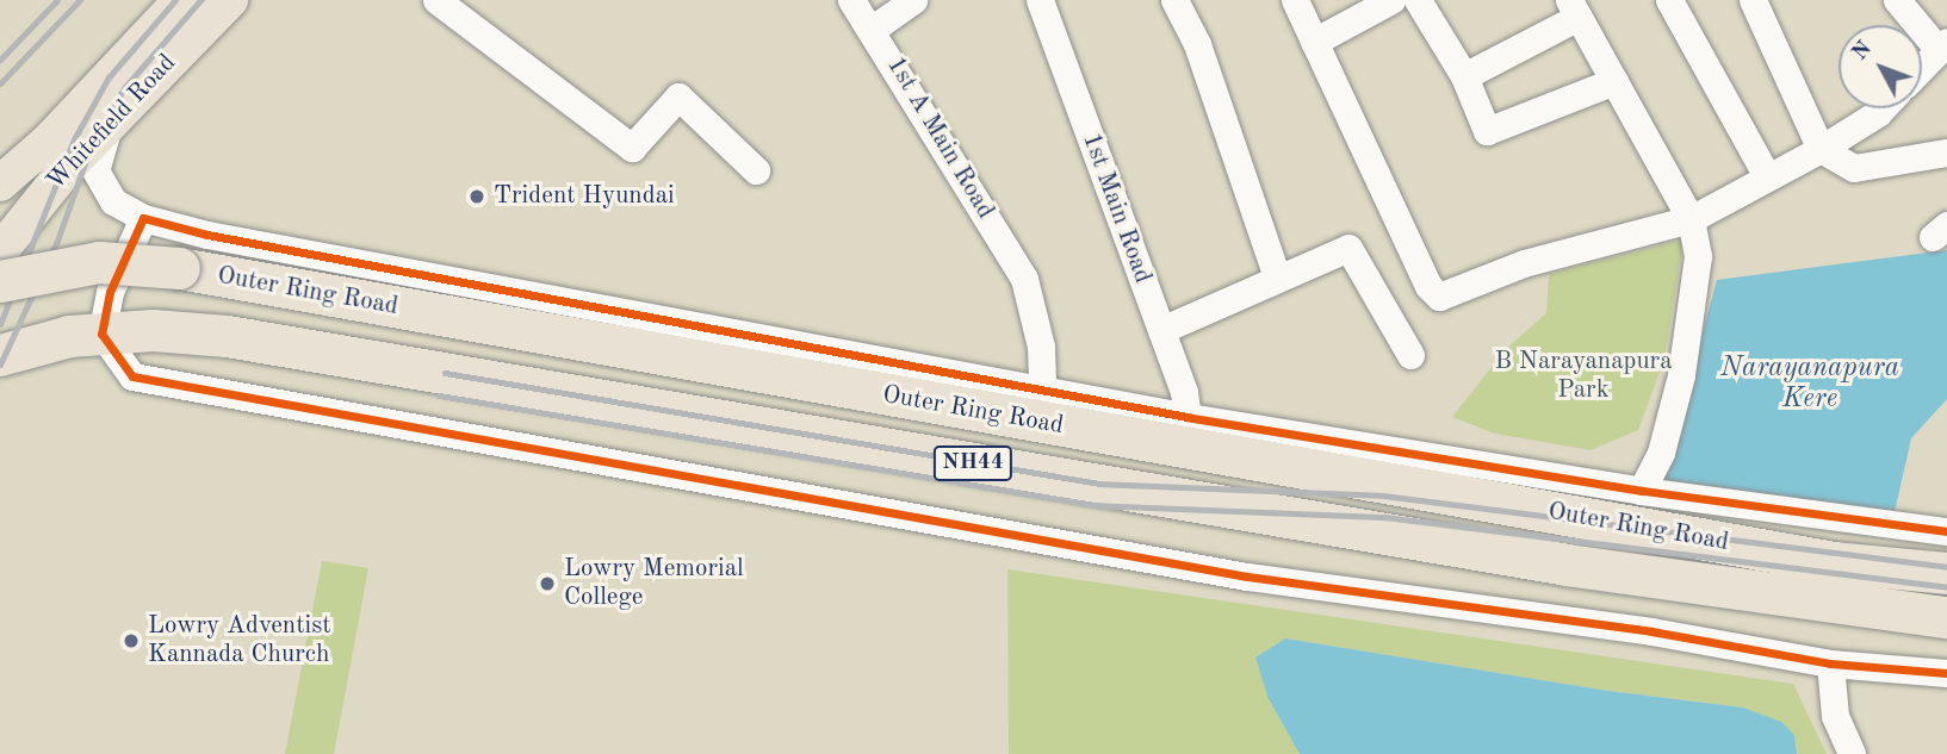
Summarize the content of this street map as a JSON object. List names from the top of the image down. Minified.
{"streets":{"highway":["Outer Ring Road","NH44"],"main road":["Whitefield Road"],"street":["1st A Main Road","1st Main Road"]},"water":["Narayanapura Kere"],"parks":["B Narayanapura Park"],"places":["Trident Hyundai","Lowry Memorial College","Lowry Adventist Kannada Church"],"north":"top left"}
